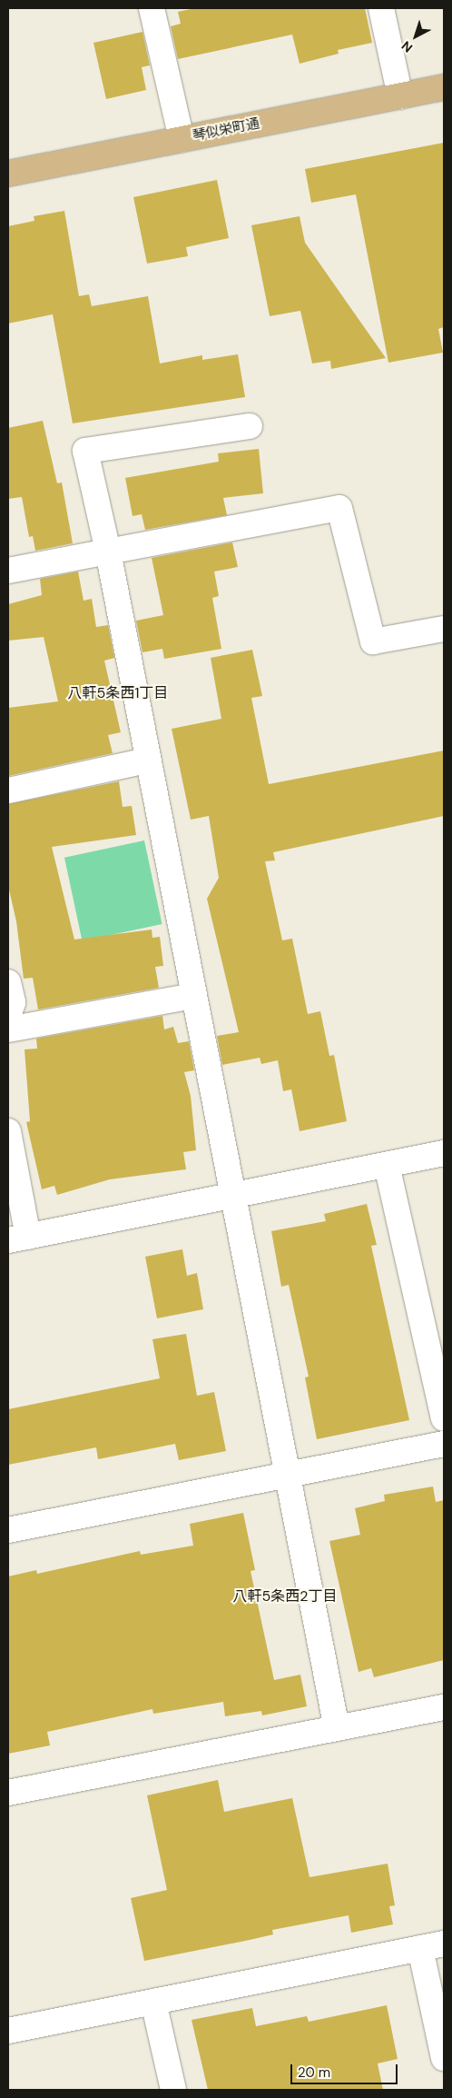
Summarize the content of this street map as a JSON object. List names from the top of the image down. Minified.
{"streets":{"main road":["琴似栄町通"]},"districts":["八軒5条西1丁目","八軒5条西2丁目"],"scale_bar":"20 m","north":"bottom left"}
